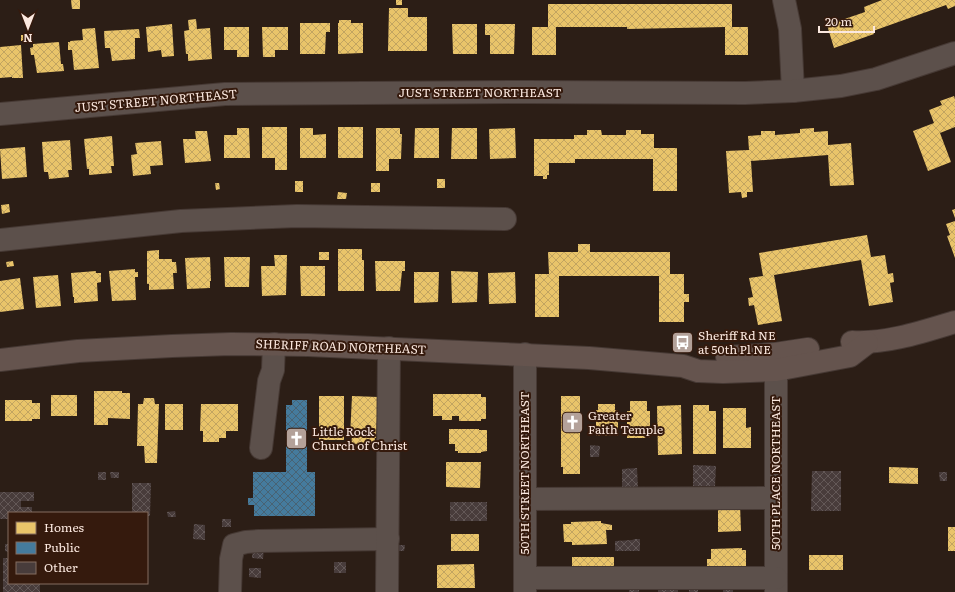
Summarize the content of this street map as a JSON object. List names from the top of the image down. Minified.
{"streets":{"main road":["SHERIFF ROAD NORTHEAST"],"street":["JUST STREET NORTHEAST","50TH STREET NORTHEAST","50TH PLACE NORTHEAST"]},"crossings":[["SHERIFF ROAD NORTHEAST","50TH STREET NORTHEAST"],["SHERIFF ROAD NORTHEAST","50TH PLACE NORTHEAST"]],"places":{"bus stop":["Sheriff Rd NE at 50th Pl NE"],"church":["Greater Faith Temple","Little Rock Church of Christ"]},"legend":["Homes","Public","Other"],"scale_bar":"20 m","north":"bottom"}
